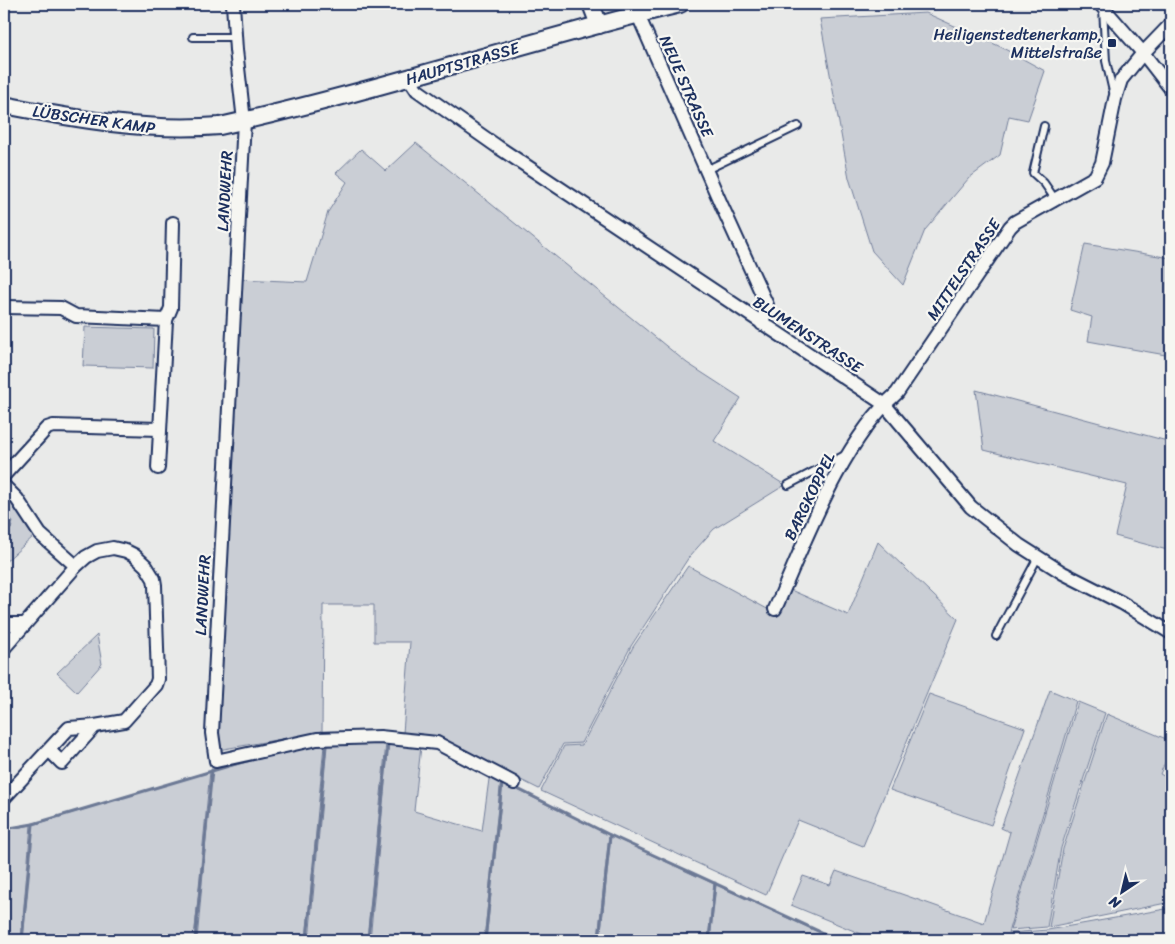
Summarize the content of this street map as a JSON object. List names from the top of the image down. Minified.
{"streets":{"street":["HAUPTSTRASSE","NEUE STRASSE","LÜBSCHER KAMP","LANDWEHR","MITTELSTRASSE","BLUMENSTRASSE","BARGKOPPEL"]},"crossings":[["HAUPTSTRASSE","NEUE STRASSE"],["HAUPTSTRASSE","LÜBSCHER KAMP"],["HAUPTSTRASSE","LANDWEHR"],["HAUPTSTRASSE","BLUMENSTRASSE"],["NEUE STRASSE","BLUMENSTRASSE"],["LÜBSCHER KAMP","LANDWEHR"],["MITTELSTRASSE","BLUMENSTRASSE"],["MITTELSTRASSE","BARGKOPPEL"],["BLUMENSTRASSE","BARGKOPPEL"]],"places":{"transit":["Heiligenstedtenerkamp, Mittelstraße"]},"north":"bottom left"}
